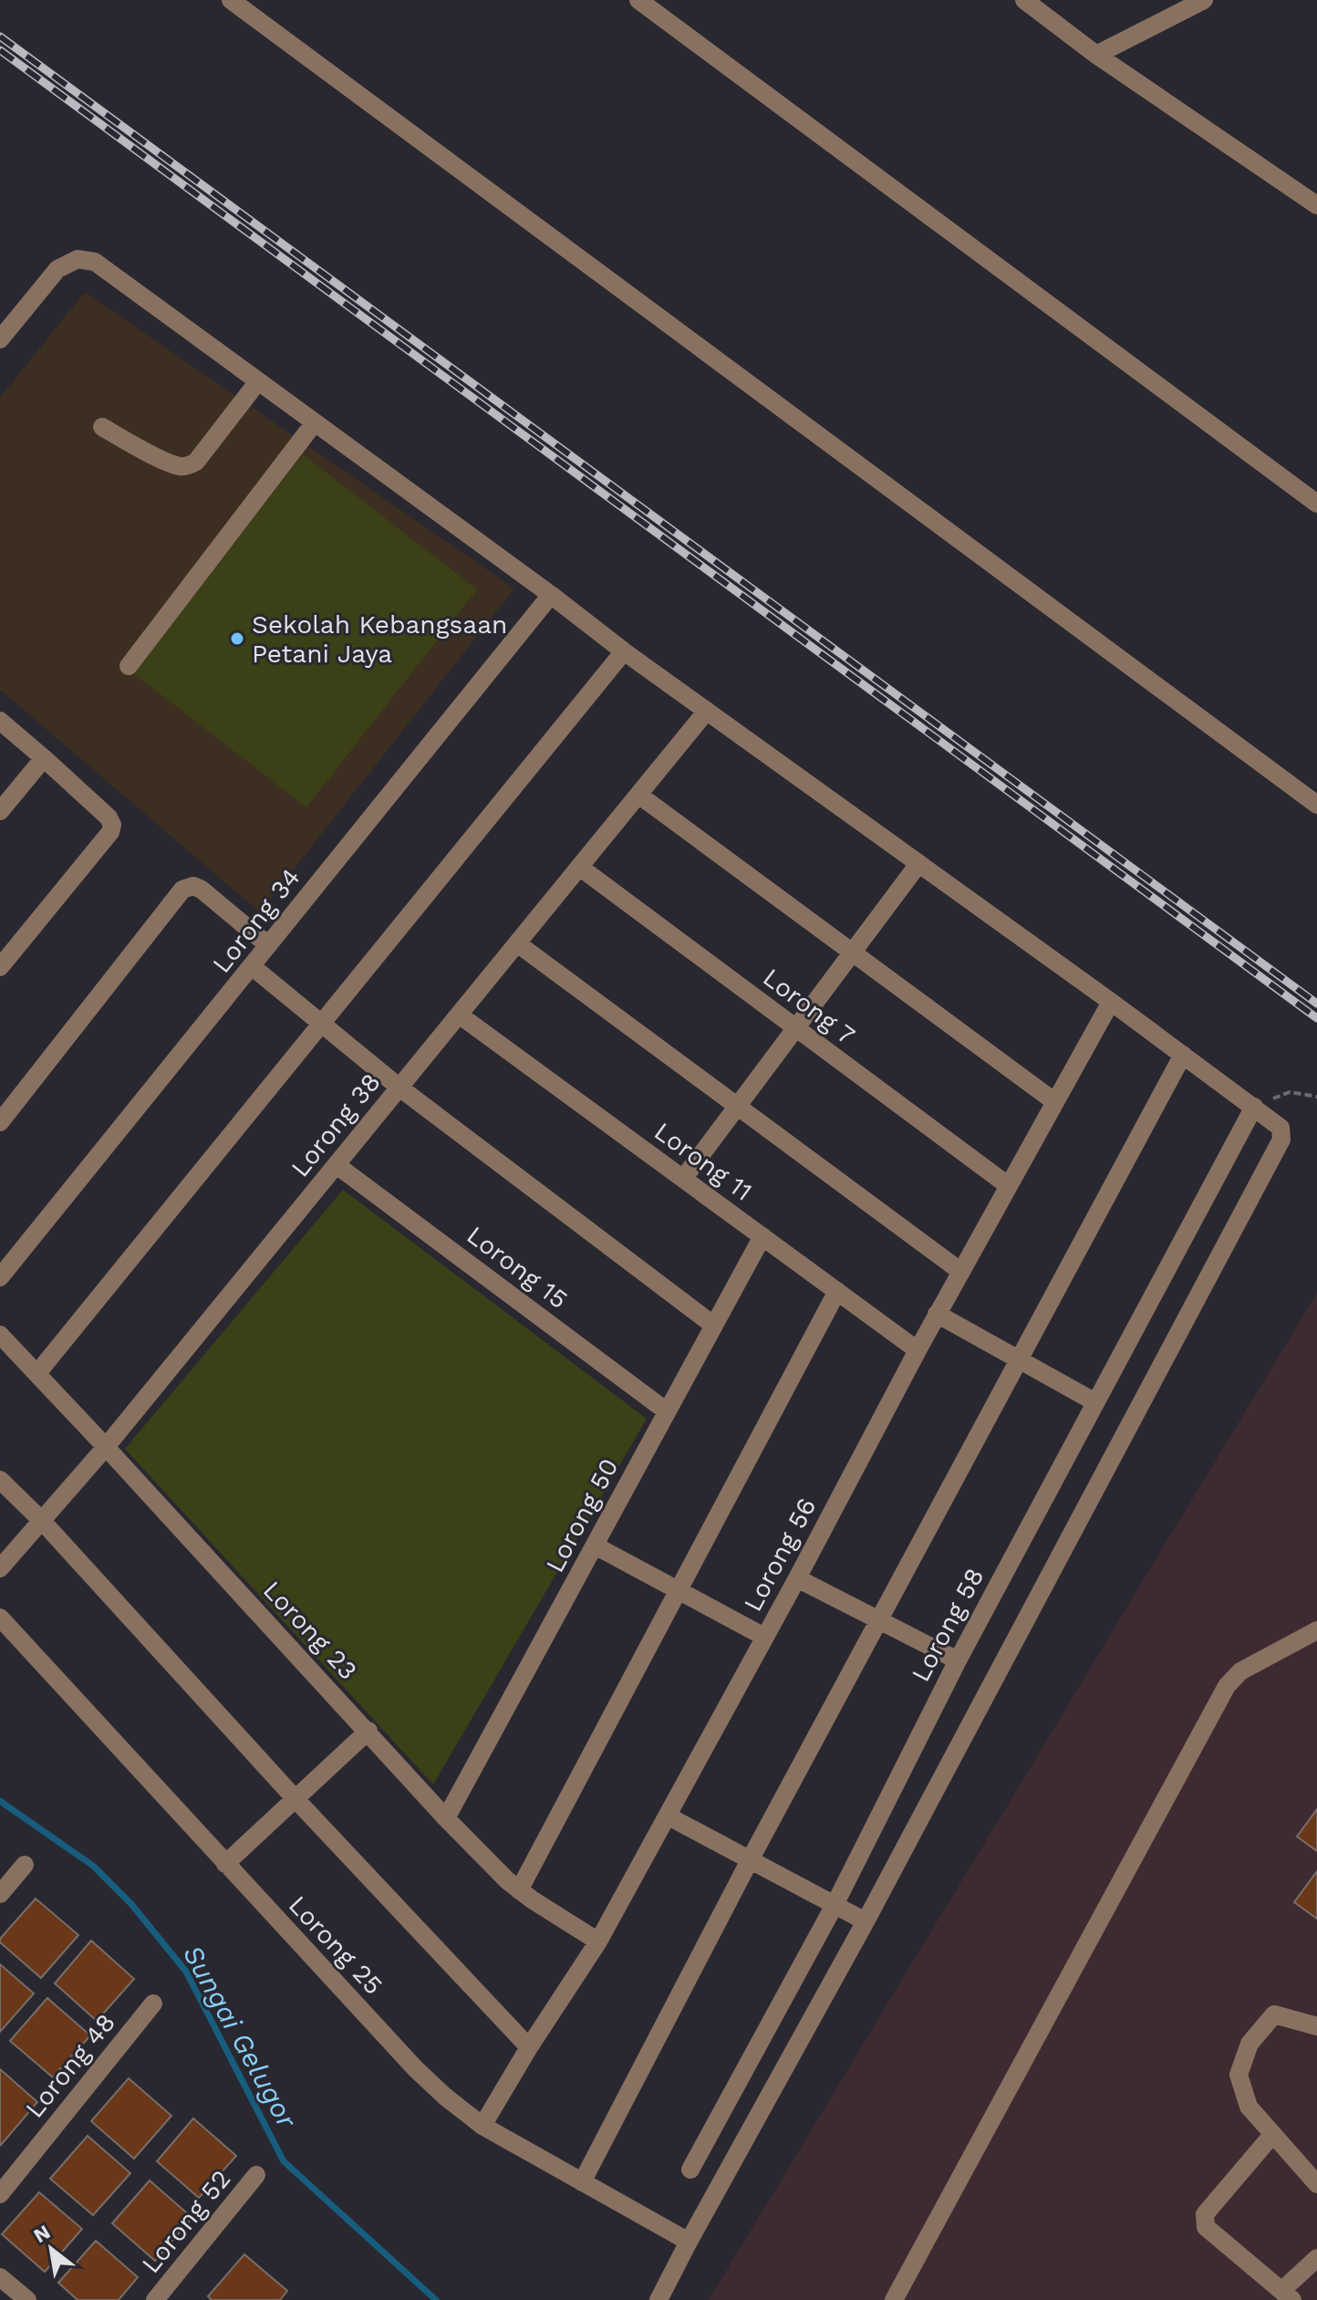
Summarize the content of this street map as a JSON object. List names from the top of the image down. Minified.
{"streets":{"street":["Lorong 34","Lorong 7","Lorong 38","Lorong 11","Lorong 15","Lorong 50","Lorong 56","Lorong 58","Lorong 23","Lorong 25","Lorong 48","Lorong 52"]},"crossings":[["Lorong 7","Lorong 38"],["Lorong 7","Lorong 56"],["Lorong 38","Lorong 11"],["Lorong 38","Lorong 15"],["Lorong 38","Lorong 23"],["Lorong 11","Lorong 50"],["Lorong 11","Lorong 56"],["Lorong 15","Lorong 50"],["Lorong 50","Lorong 23"],["Lorong 56","Lorong 23"],["Lorong 56","Lorong 25"]],"water":["Sungai Gelugor"],"places":["Sekolah Kebangsaan Petani Jaya"],"north":"top left"}
